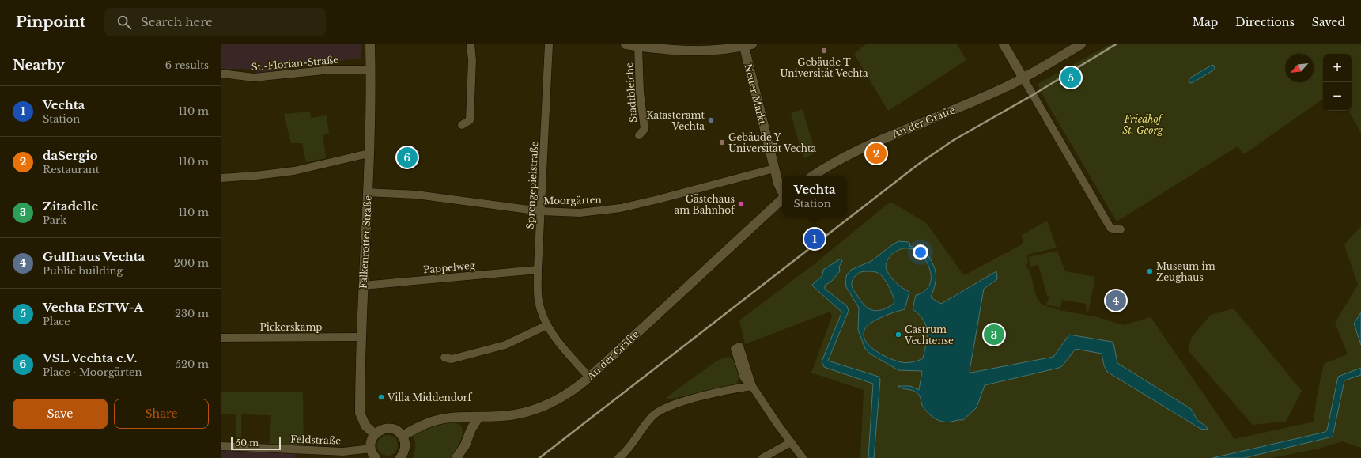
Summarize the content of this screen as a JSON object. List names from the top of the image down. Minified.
{"streets":{"main road":["Neuer Markt","An der Gräfte","Falkenrotter Straße"],"street":["St.-Florian-Straße","Stadtbleiche","Sprengepielstraße","Moorgärten","Pappelweg","Pickerskamp","Feldstraße"]},"crossings":[["St.-Florian-Straße","Falkenrotter Straße"],["Neuer Markt","Moorgärten"],["An der Gräfte","Sprengepielstraße"],["Sprengepielstraße","Moorgärten"],["Sprengepielstraße","Pappelweg"],["Moorgärten","Falkenrotter Straße"],["Falkenrotter Straße","Pappelweg"],["Falkenrotter Straße","Pickerskamp"]],"parks":["Friedhof St. Georg"],"places":["Gebäude T Universität Vechta","Katasteramt Vechta","Gebäude Y Universität Vechta","Gästehaus am Bahnhof","Museum im Zeughaus","Castrum Vechtense","Villa Middendorf"],"scale_bar":"50 m","north":"bottom left","page":{"header":"Pinpoint","search":"Search here","nav":["Map","Directions","Saved"],"heading":["Nearby","6 results"],"map_buttons":["+","−"],"pins":["5","2","6","1","4","3"],"list":[{"mark":"1","name":"Vechta","note":"Station","value":"110 m"},{"mark":"2","name":"daSergio","note":"Restaurant","value":"110 m"},{"mark":"3","name":"Zitadelle","note":"Park","value":"110 m"},{"mark":"4","name":"Gulfhaus Vechta","note":"Public building","value":"200 m"},{"mark":"5","name":"Vechta ESTW-A","note":"Place","value":"230 m"},{"mark":"6","name":"VSL Vechta e.V.","note":"Place · Moorgärten","value":"520 m"}],"popup":["Vechta","Station"],"buttons":["Save","Share"],"scale":"50 m"}}
